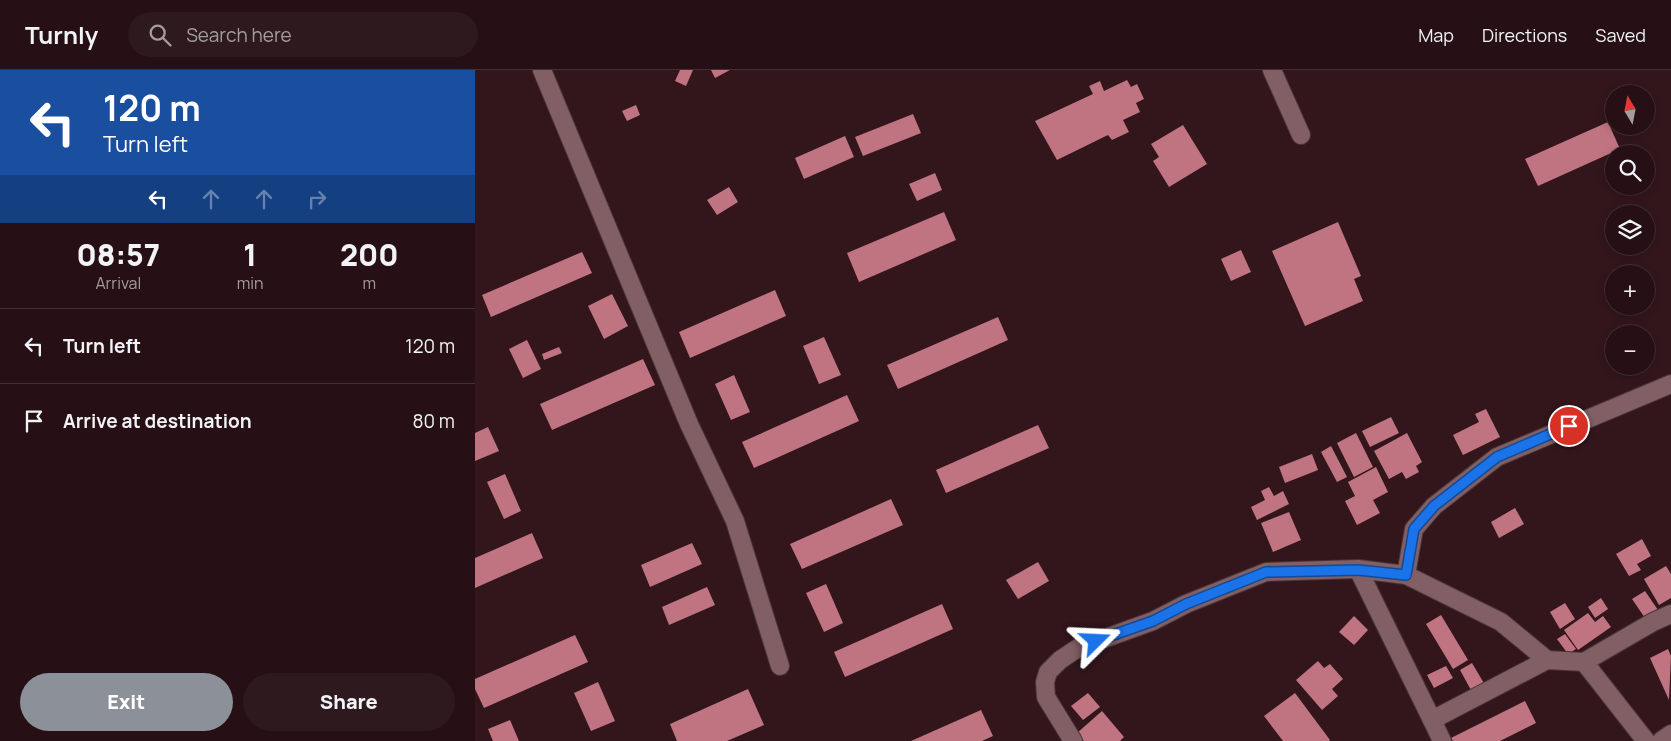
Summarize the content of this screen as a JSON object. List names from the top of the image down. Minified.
{"north":"top","page":{"header":"Turnly","search":"Search here","nav":["Map","Directions","Saved"],"turn":["120 m","Turn left"],"map_buttons":["+","−"],"eta":["08:57","Arrival","1","min","200","m"],"list":[{"name":"Turn left","value":"120 m"},{"name":"Arrive at destination","value":"80 m"}],"buttons":["Exit","Share"]}}
